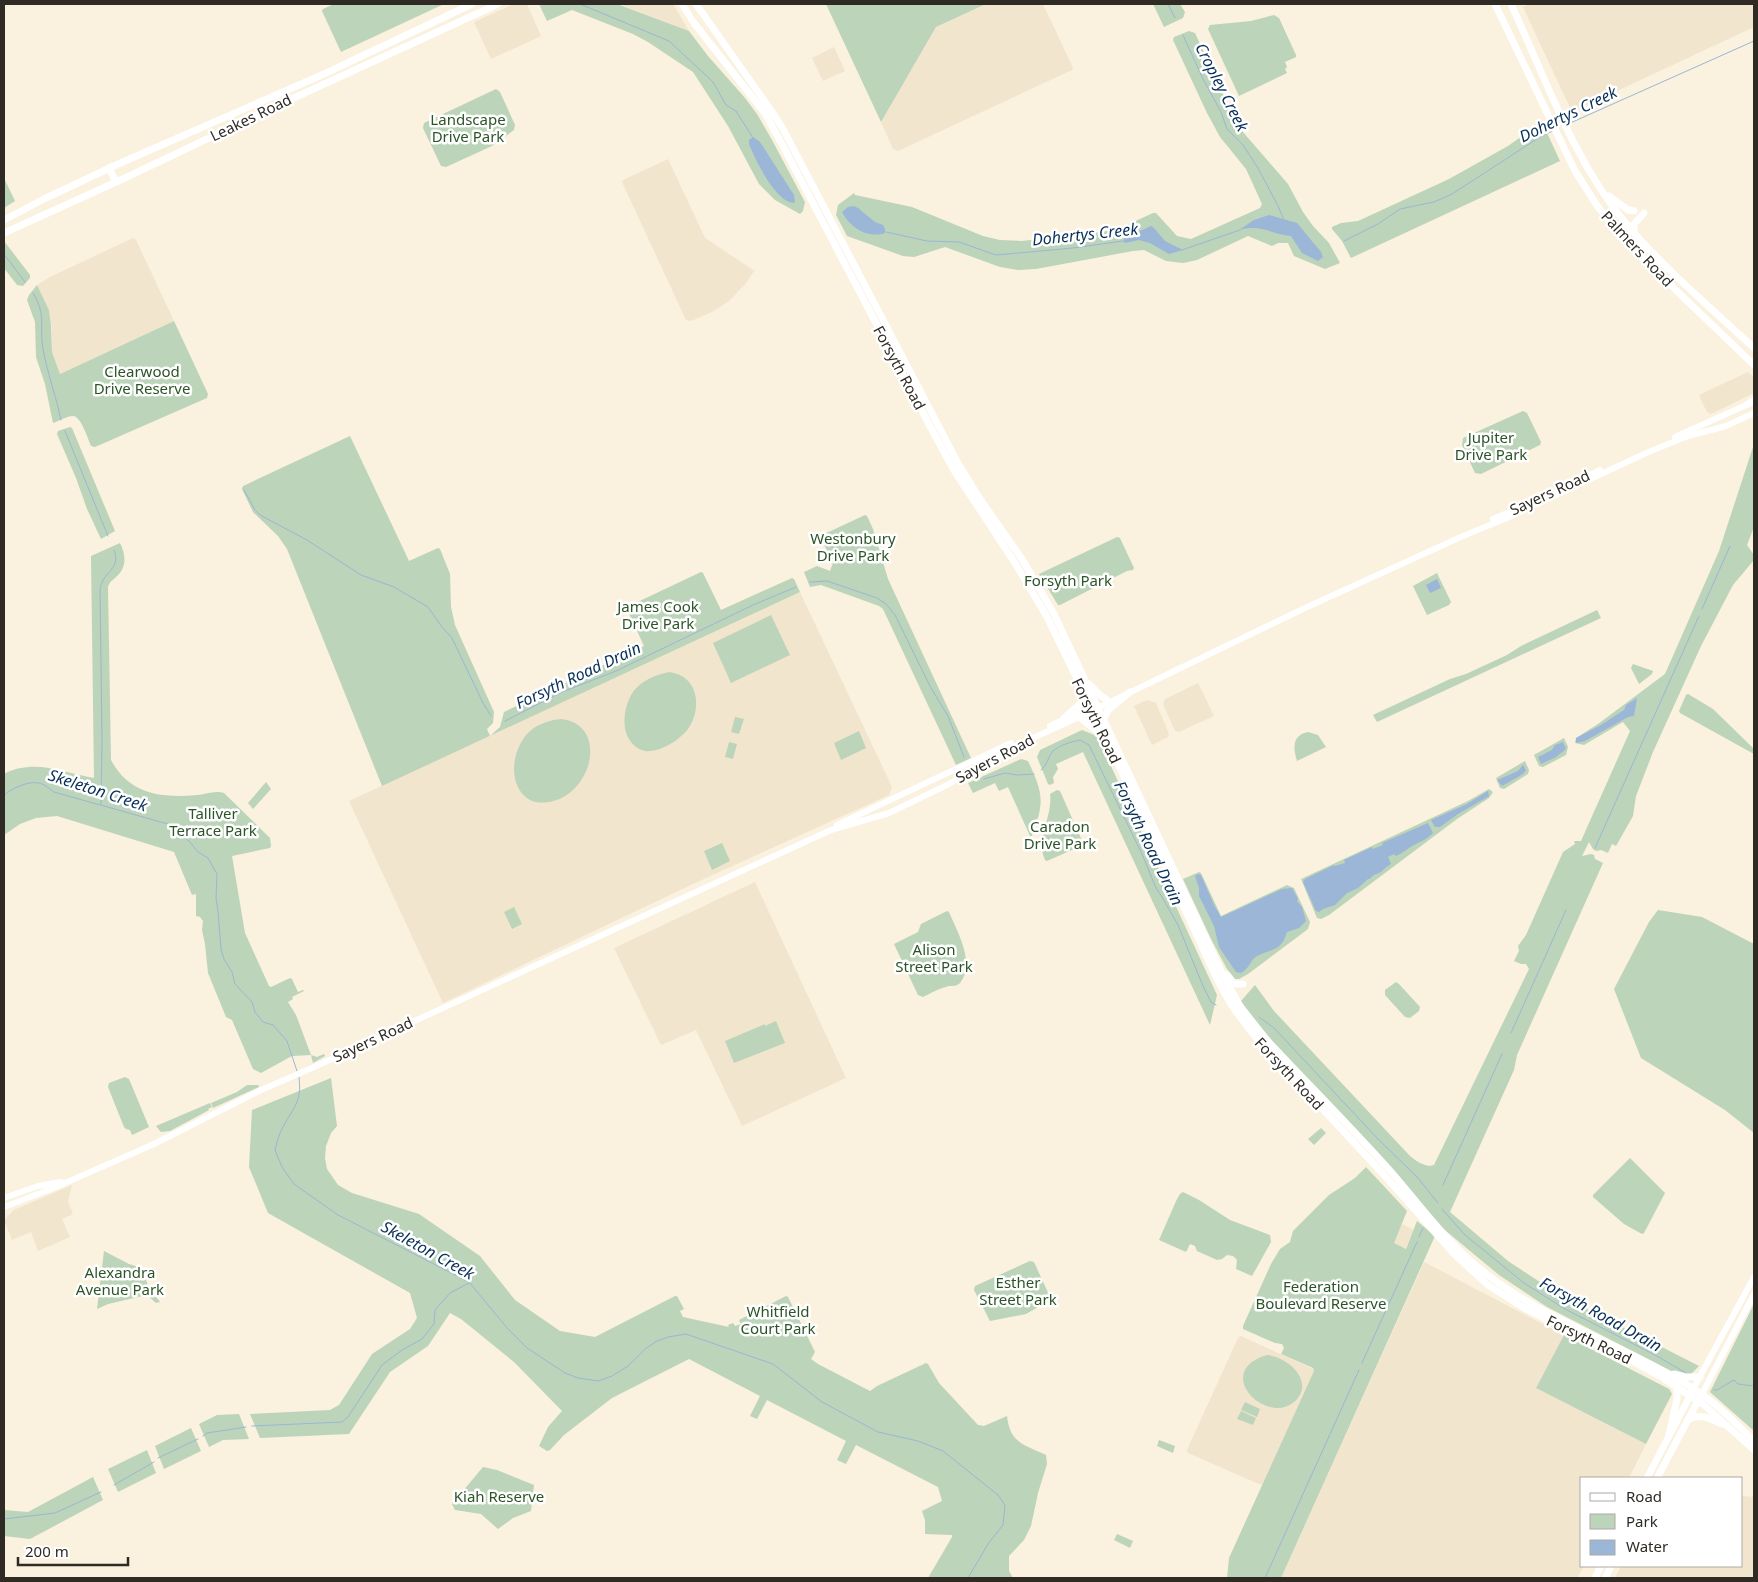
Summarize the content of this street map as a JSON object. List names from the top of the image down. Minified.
{"streets":{"main road":["Leakes Road","Palmers Road","Forsyth Road","Sayers Road"]},"crossings":[["Forsyth Road","Sayers Road"]],"water":["Cropley Creek","Dohertys Creek","Forsyth Road Drain","Skeleton Creek"],"parks":["Landscape Drive Park","Clearwood Drive Reserve","Jupiter Drive Park","Westonbury Drive Park","Forsyth Park","James Cook Drive Park","Talliver Terrace Park","Caradon Drive Park","Alison Street Park","Alexandra Avenue Park","Esther Street Park","Federation Boulevard Reserve","Whitfield Court Park","Kiah Reserve"],"legend":["Road","Park","Water"],"scale_bar":"200 m"}
